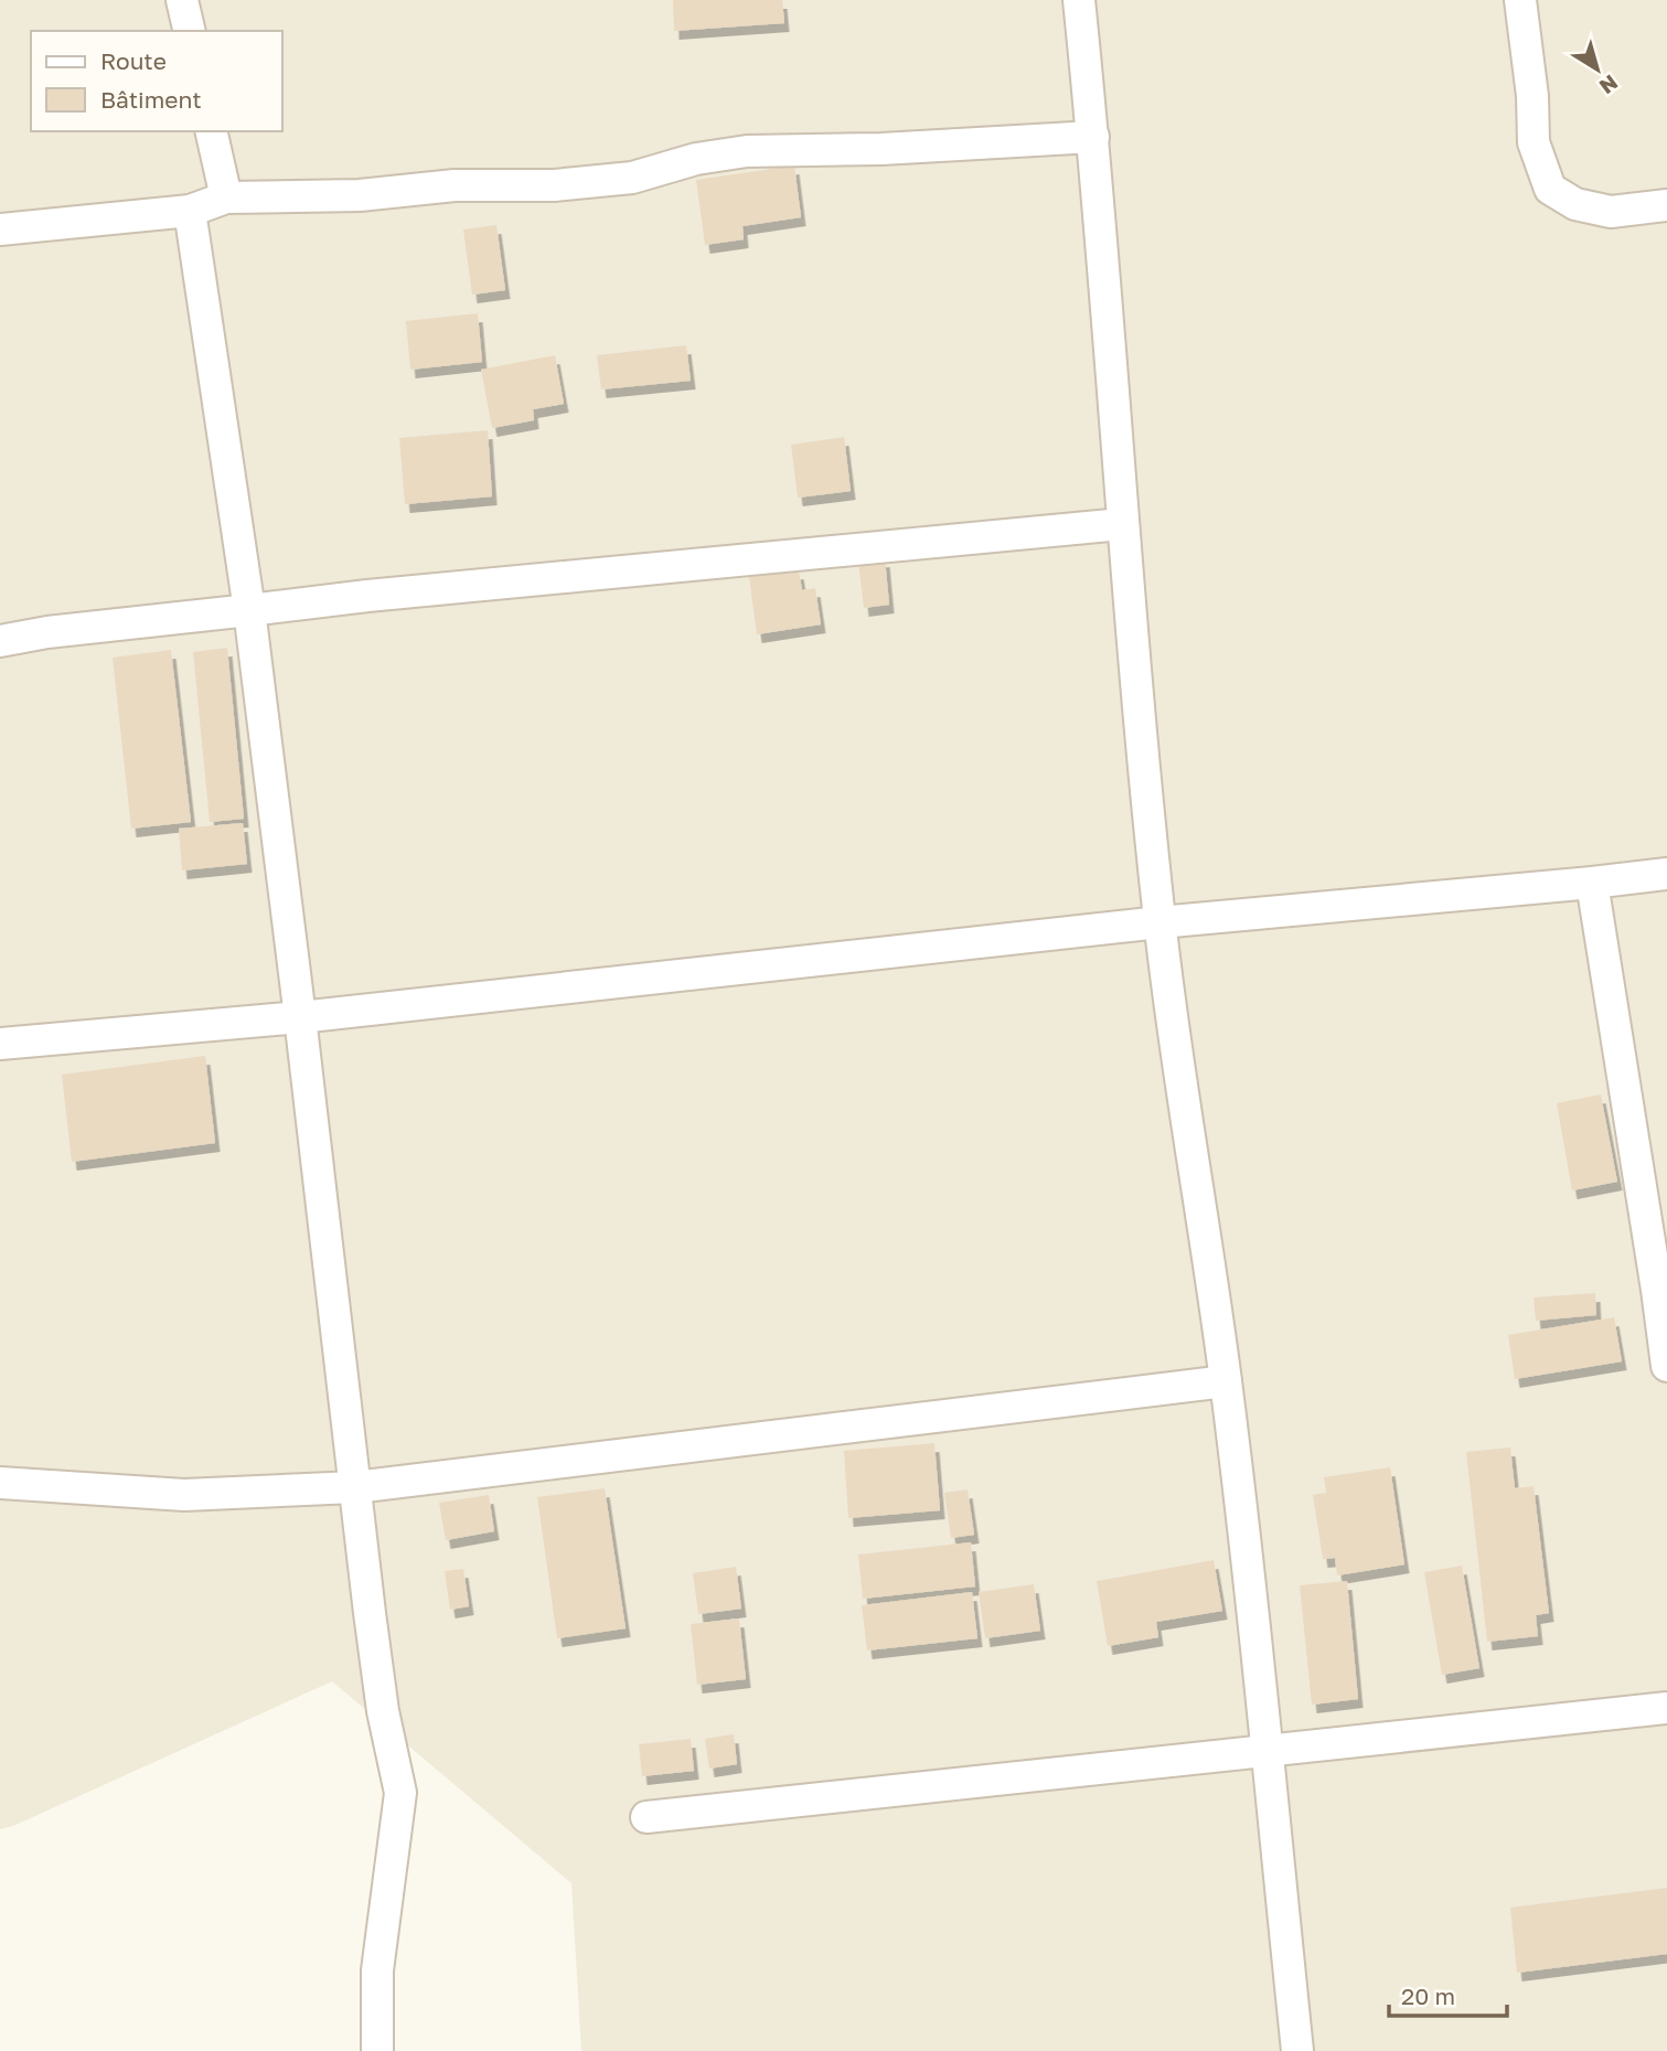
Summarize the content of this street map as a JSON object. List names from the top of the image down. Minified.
{"legend":["Route","Bâtiment"],"scale_bar":"20 m","north":"bottom right"}
